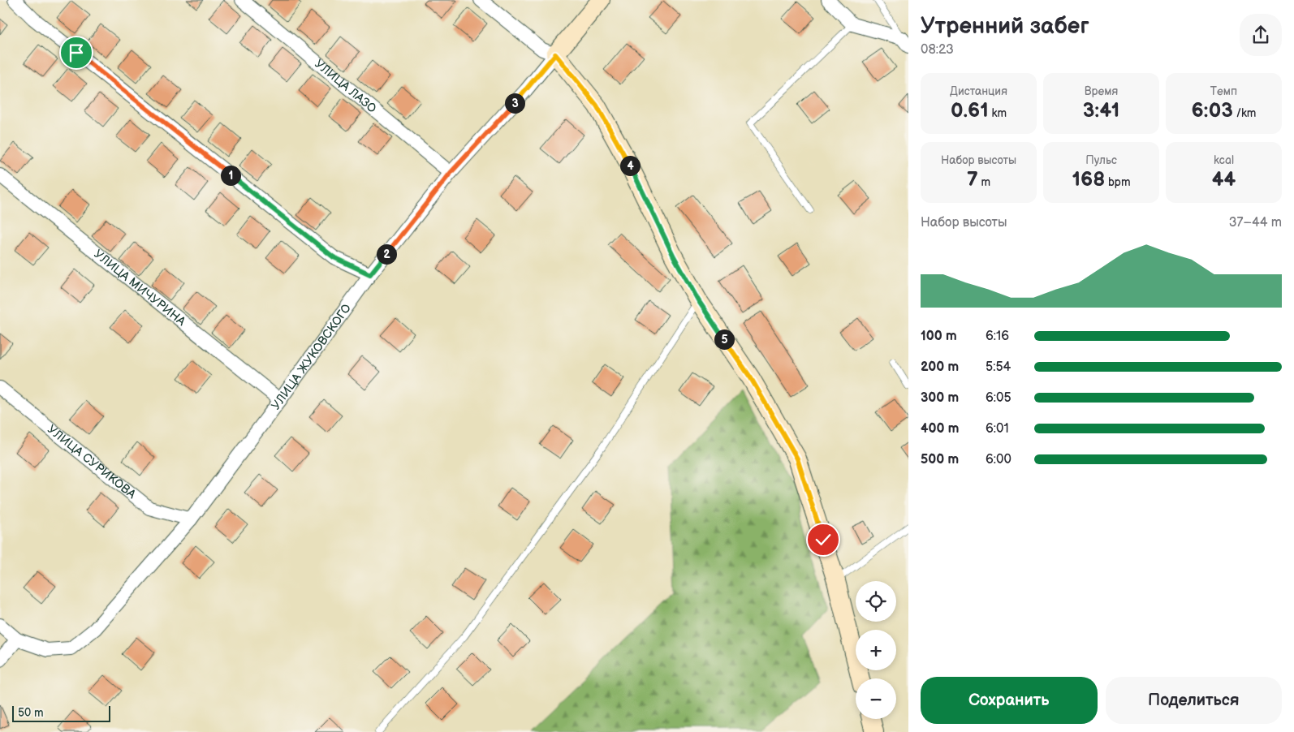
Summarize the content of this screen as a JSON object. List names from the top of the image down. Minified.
{"streets":{"street":["УЛИЦА ЛАЗО","УЛИЦА МИЧУРИНА","УЛИЦА ЖУКОВСКОГО","УЛИЦА СУРИКОВА"]},"crossings":[["УЛИЦА ЛАЗО","УЛИЦА ЖУКОВСКОГО"],["УЛИЦА МИЧУРИНА","УЛИЦА ЖУКОВСКОГО"],["УЛИЦА ЖУКОВСКОГО","УЛИЦА СУРИКОВА"]],"scale_bar":"50 m","page":{"heading":["Утренний забег","08:23"],"stats":[["Дистанция","0.61 km"],["Время","3:41"],["Темп","6:03 /km"],["Набор высоты","7 m"],["Пульс","168 bpm"],["kcal","44"]],"pins":["3","4","1","2","5"],"chart":["Набор высоты","37–44 m"],"list":[{"name":"100 m","note":"6:16"},{"name":"200 m","note":"5:54"},{"name":"300 m","note":"6:05"},{"name":"400 m","note":"6:01"},{"name":"500 m","note":"6:00"}],"map_buttons":["+","−"],"buttons":["Сохранить","Поделиться"],"scale":"50 m"}}
